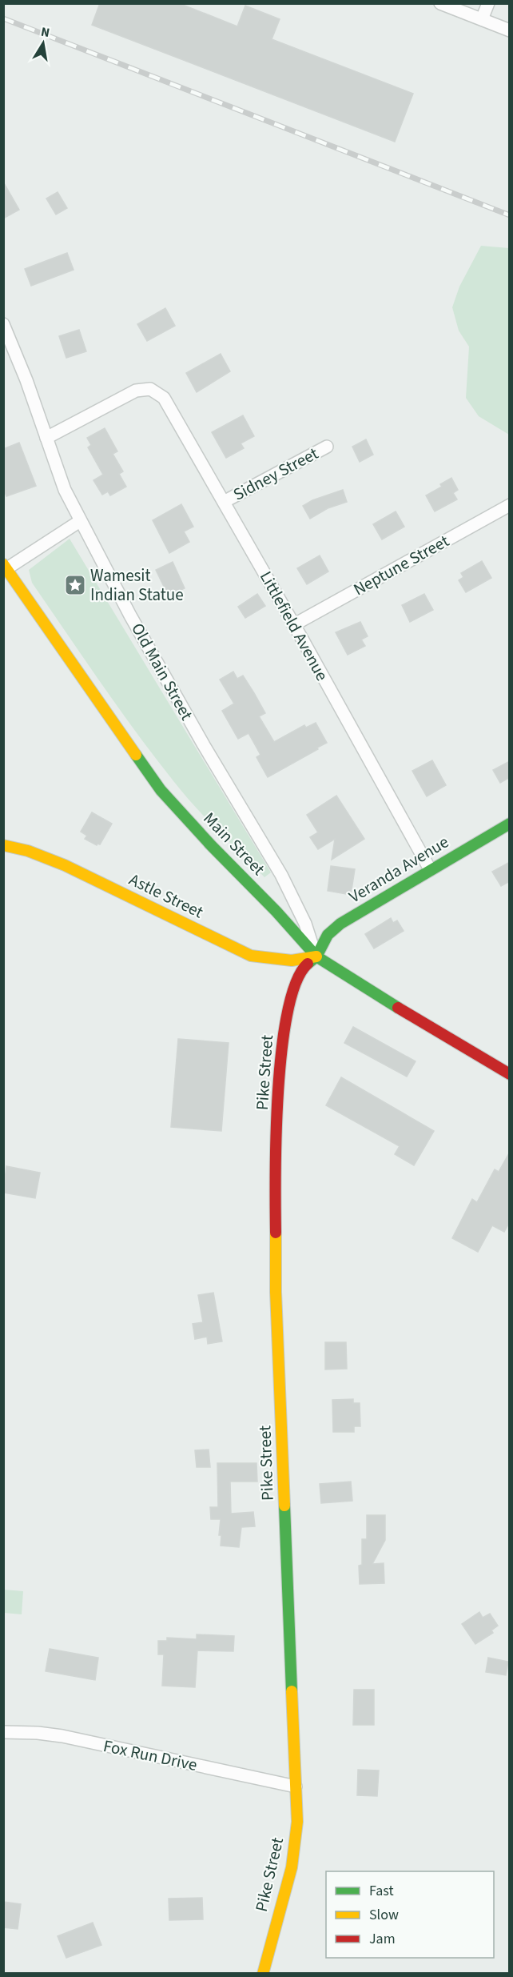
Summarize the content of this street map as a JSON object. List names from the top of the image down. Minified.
{"streets":{"street":["Sidney Street","Neptune Street","Littlefield Avenue","Old Main Street","Main Street","Veranda Avenue","Astle Street","Pike Street","Fox Run Drive"]},"crossings":[["Sidney Street","Littlefield Avenue"],["Neptune Street","Littlefield Avenue"],["Littlefield Avenue","Old Main Street"],["Littlefield Avenue","Veranda Avenue"],["Old Main Street","Main Street"],["Old Main Street","Veranda Avenue"],["Old Main Street","Astle Street"],["Old Main Street","Pike Street"],["Main Street","Veranda Avenue"],["Main Street","Astle Street"],["Main Street","Pike Street"],["Veranda Avenue","Astle Street"],["Veranda Avenue","Pike Street"],["Astle Street","Pike Street"],["Pike Street","Fox Run Drive"]],"places":{"place":["Wamesit Indian Statue"]},"legend":["Fast","Slow","Jam"],"north":"top"}
